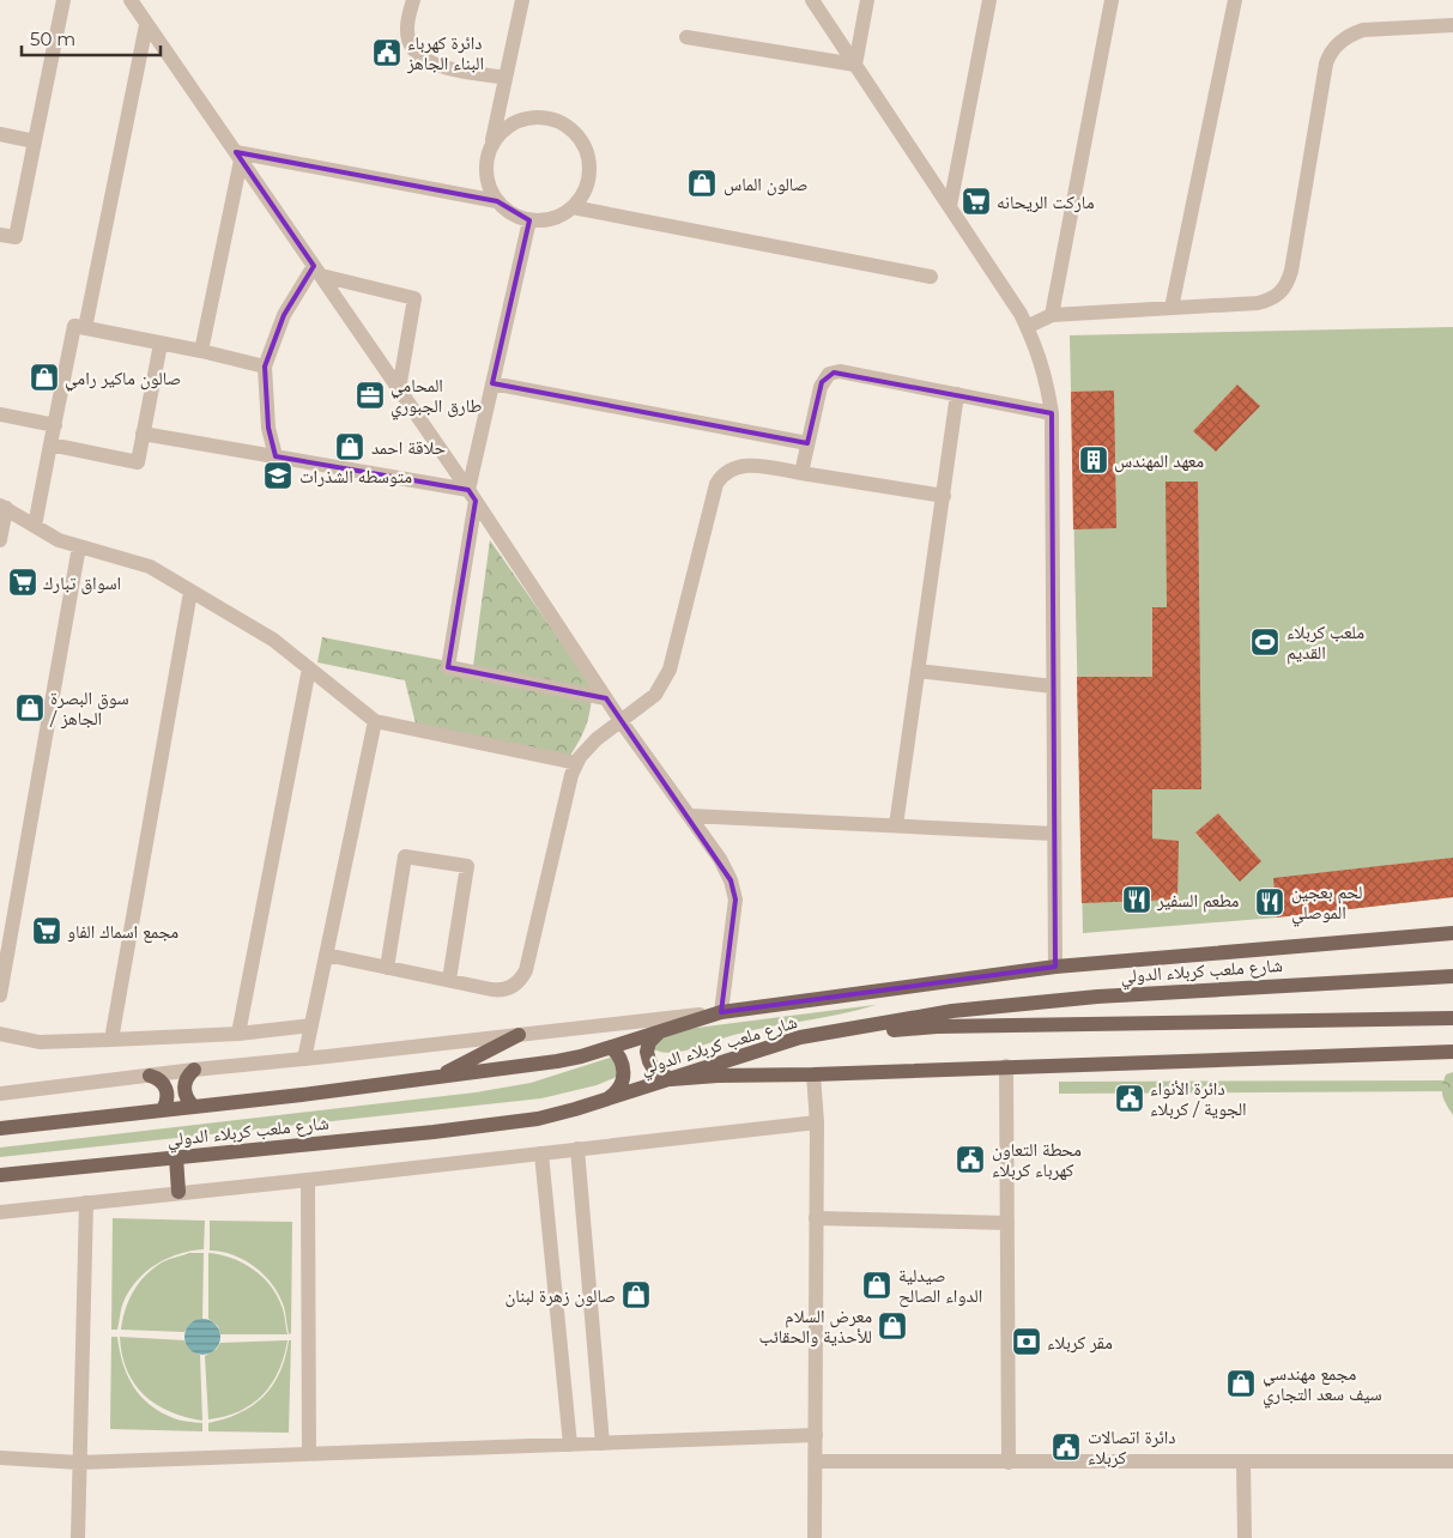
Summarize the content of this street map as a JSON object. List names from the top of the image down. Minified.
{"streets":{"main road":["شارع ملعب كربلاء الدولي"]},"places":{"public building":["دائرة كهرباء البناء الجاهز","دائرة الأنواء الجوية / كربلاء","محطة التعاون كهرباء كربلاء","دائرة اتصالات كربلاء"],"shop":["صالون الماس","صالون ماكير رامي","حلاقة احمد","سوق البصرة / الجاهز","صيدلية الدواء الصالح","صالون زهرة لبنان","معرض السلام للأحذية والحقائب","مجمع مهندسي سيف سعد التجاري"],"supermarket":["ماركت الريحانه","اسواق تبارك","مجمع اسماك الفاو"],"office":["المحامي طارق الجبوري"],"building":["معهد المهندس"],"school or university":["متوسطه الشذرات"],"sports":["ملعب كربلاء القديم"],"restaurant":["مطعم السفير","لحم بعجين الموصلي"],"bank":["مقر كربلاء"]},"scale_bar":"50 m"}
